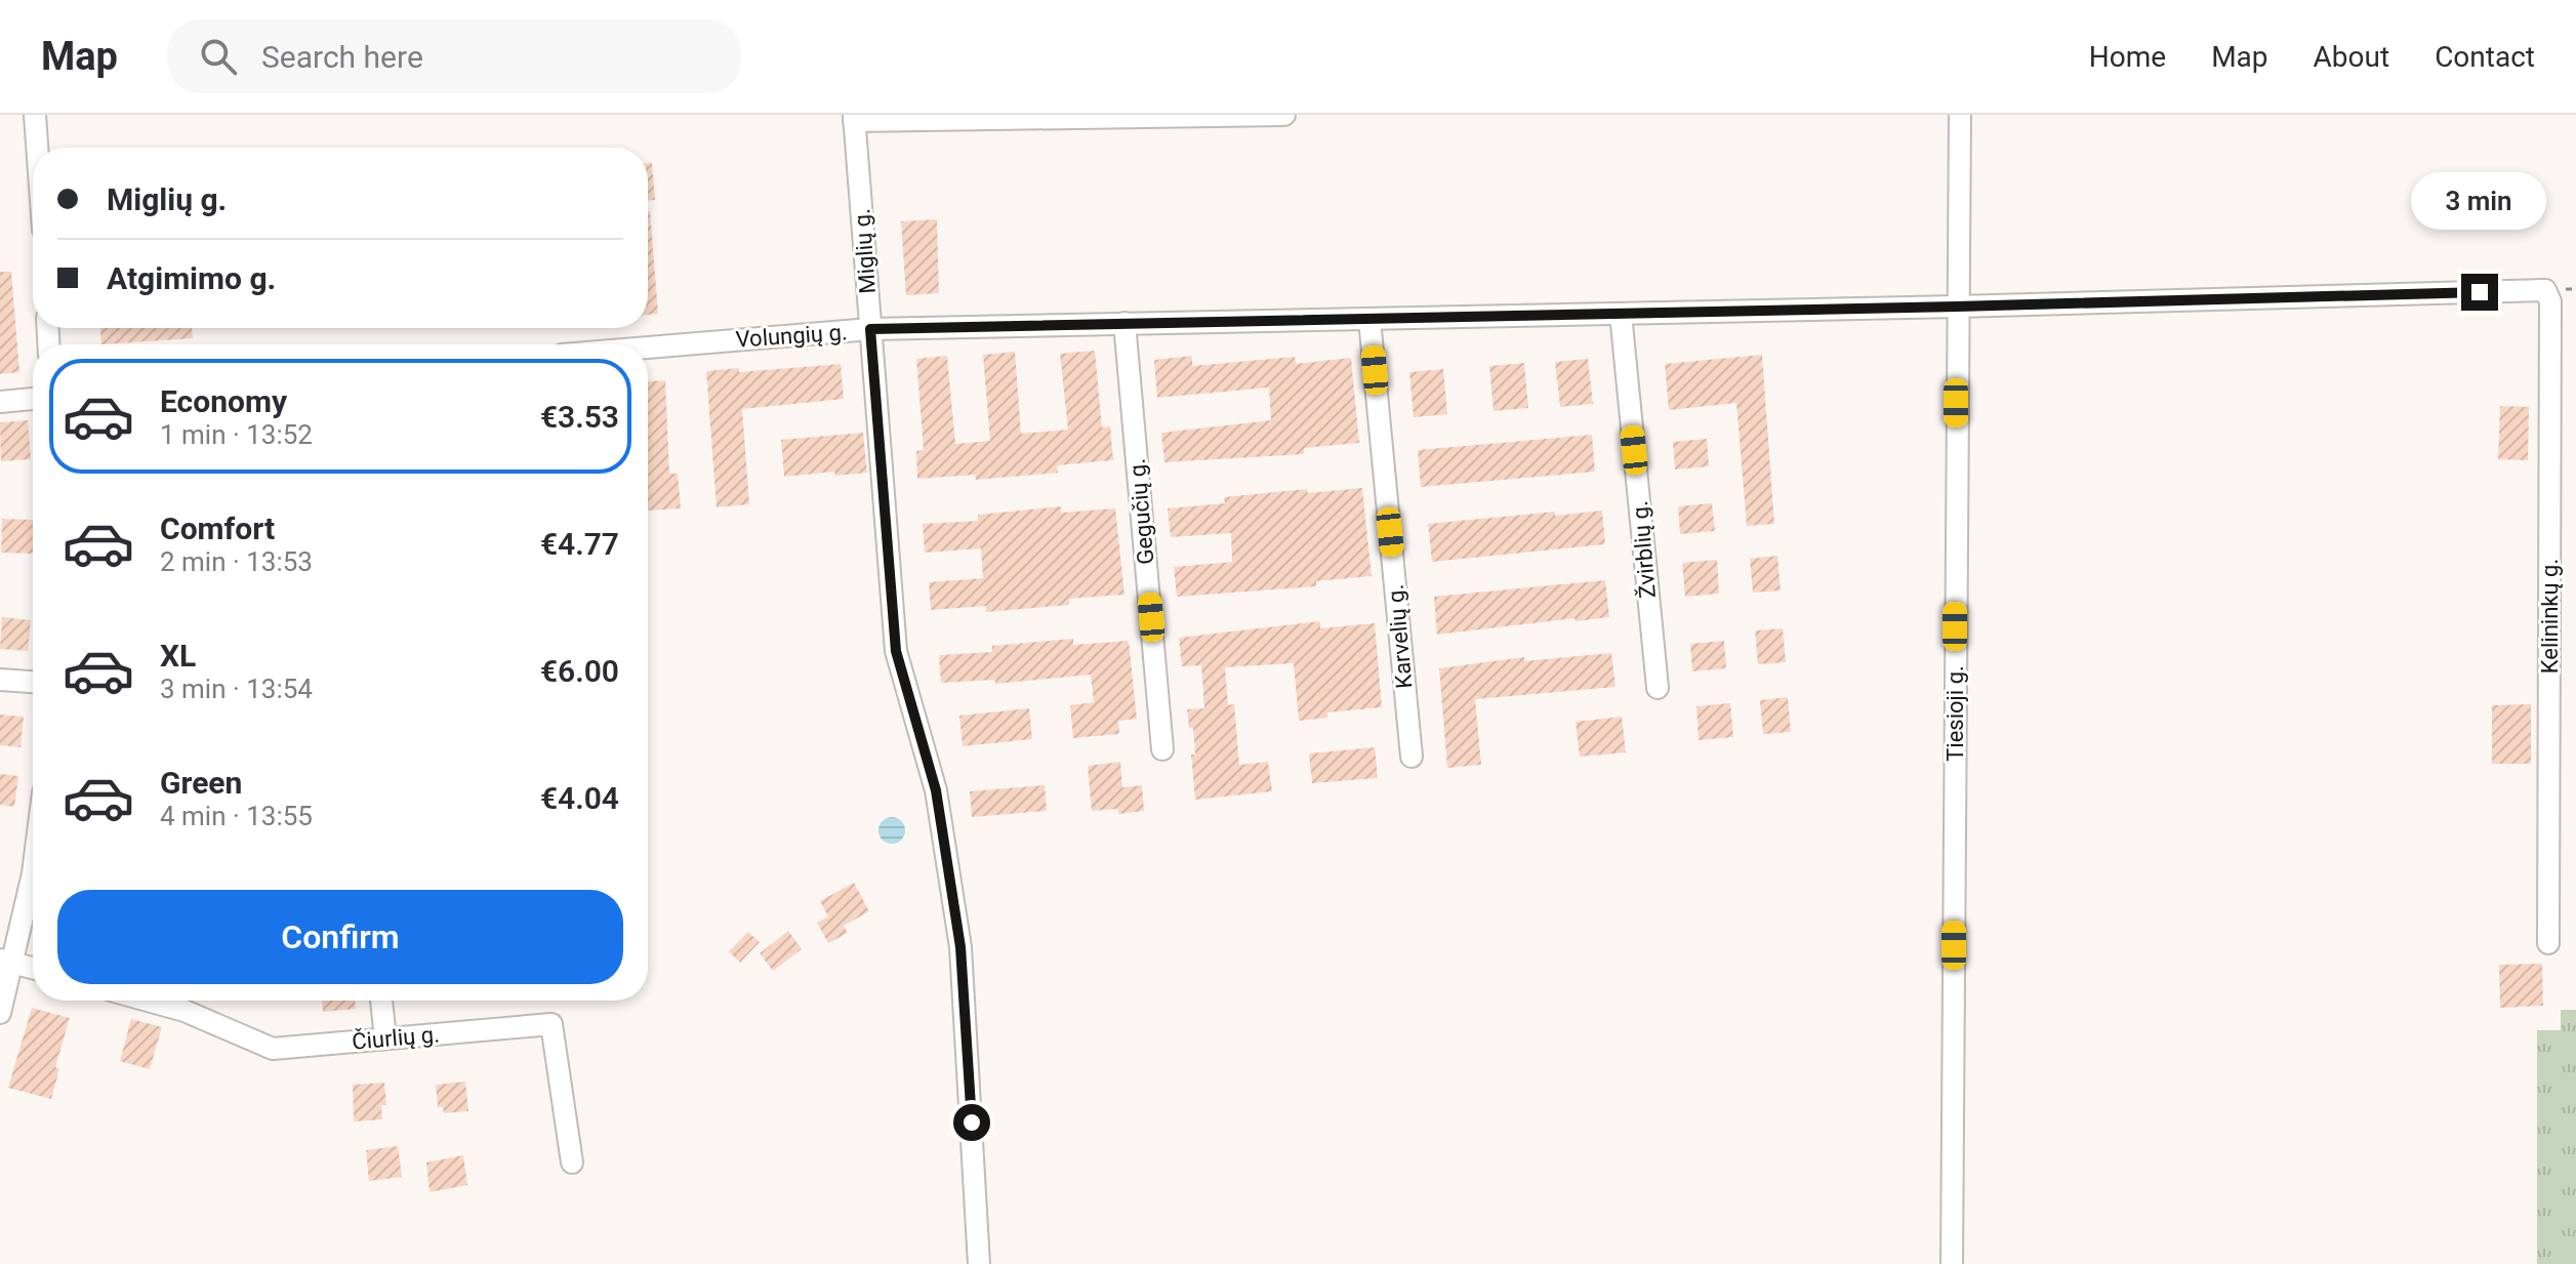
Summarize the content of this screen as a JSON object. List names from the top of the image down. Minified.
{"streets":{"street":["Miglių g.","Volungių g.","Gegučių g.","Žvirblių g.","Kelininkų g.","Karvelių g.","Tiesioji g.","Čiurlių g."]},"crossings":[["Miglių g.","Volungių g."],["Volungių g.","Gegučių g."],["Volungių g.","Žvirblių g."],["Volungių g.","Kelininkų g."],["Volungių g.","Karvelių g."],["Volungių g.","Tiesioji g."]],"page":{"header":"Map","search":"Search here","nav":["Home","Map","About","Contact"],"banner":["Miglių g.","Atgimimo g."],"bubble":"3 min","list":[{"name":"Economy","note":"1 min · 13:52","value":"€3.53"},{"name":"Comfort","note":"2 min · 13:53","value":"€4.77"},{"name":"XL","note":"3 min · 13:54","value":"€6.00"},{"name":"Green","note":"4 min · 13:55","value":"€4.04"}],"buttons":"Confirm"}}
